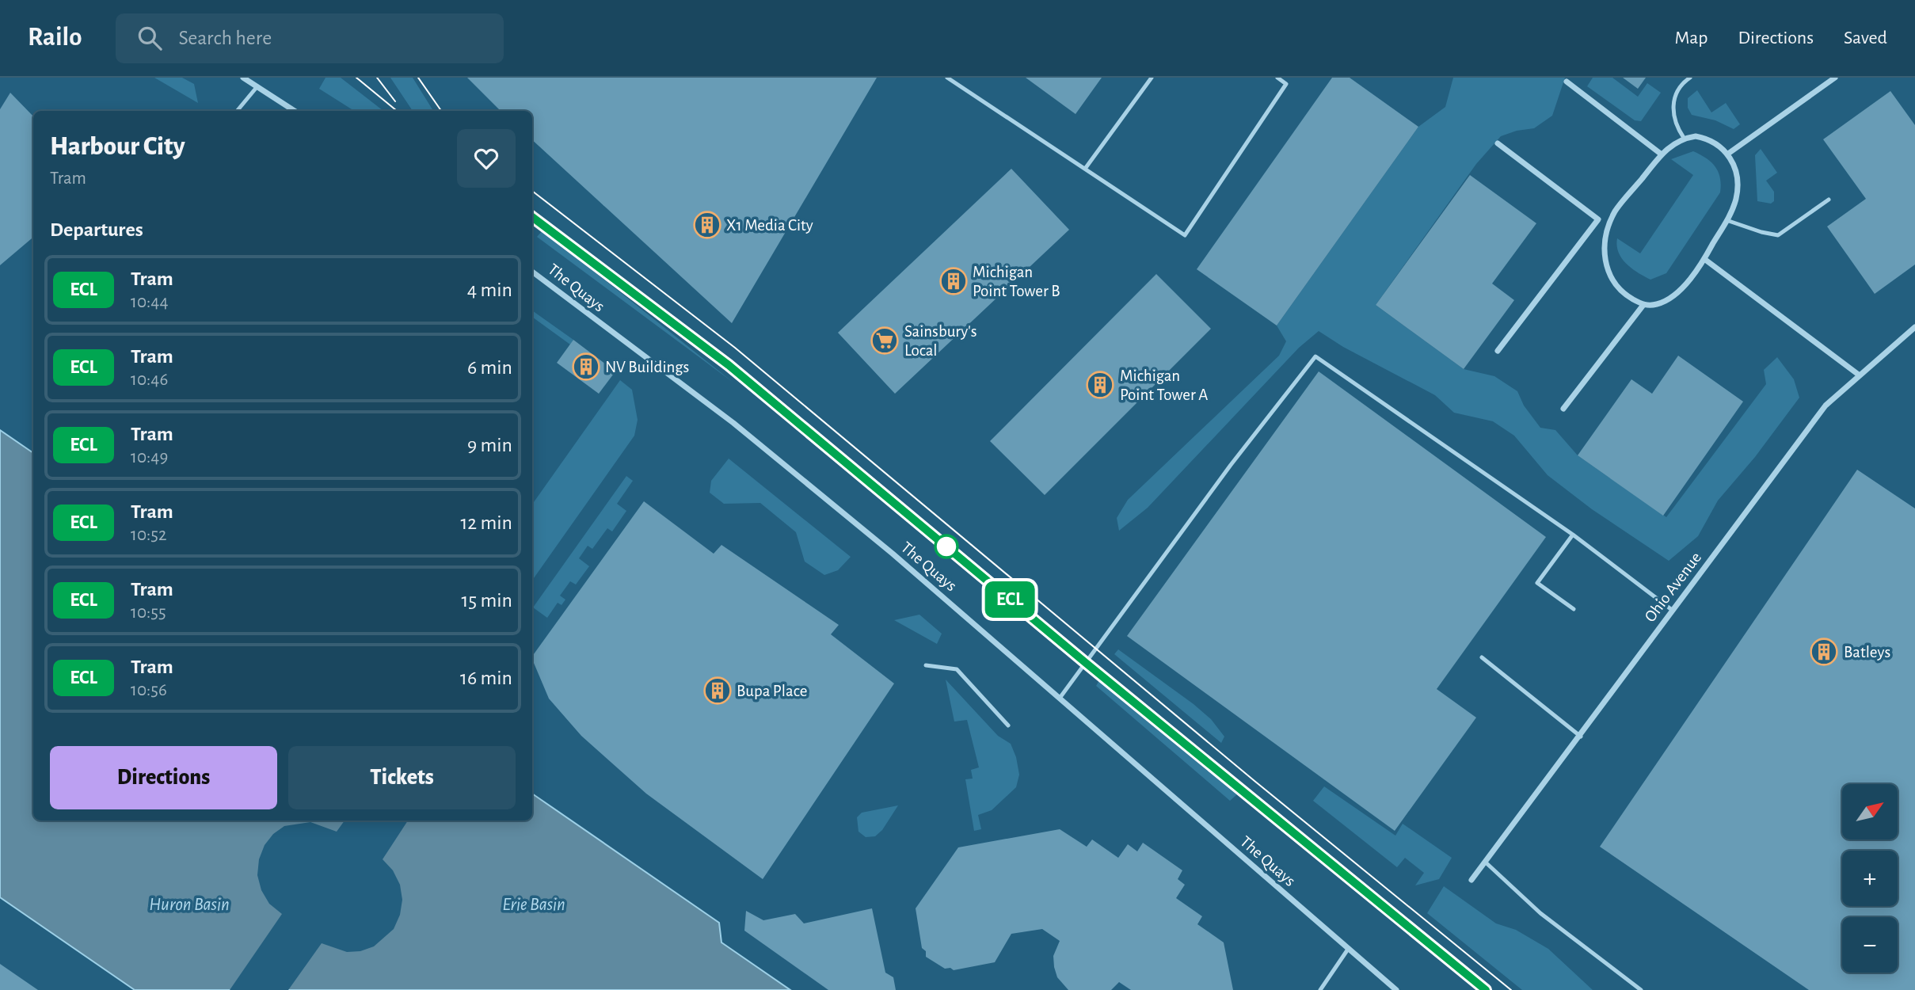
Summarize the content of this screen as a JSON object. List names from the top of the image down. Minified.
{"streets":{"street":["The Quays","Ohio Avenue"]},"water":["Huron Basin","Erie Basin"],"places":{"building":["X1 Media City","Michigan Point Tower B","NV Buildings","Michigan Point Tower A","Batleys","Bupa Place"],"supermarket":["Sainsbury's Local"]},"lines":["tram line ECL"],"north":"top right","page":{"header":"Railo","search":"Search here","nav":["Map","Directions","Saved"],"on_map":"ECL","heading":[["Harbour City","Tram"],"Departures"],"list":[{"mark":"ECL","name":"Tram","note":"10:44","value":"4 min"},{"mark":"ECL","name":"Tram","note":"10:46","value":"6 min"},{"mark":"ECL","name":"Tram","note":"10:49","value":"9 min"},{"mark":"ECL","name":"Tram","note":"10:52","value":"12 min"},{"mark":"ECL","name":"Tram","note":"10:55","value":"15 min"},{"mark":"ECL","name":"Tram","note":"10:56","value":"16 min"}],"buttons":["Directions","Tickets"],"map_buttons":["+","−"]}}
